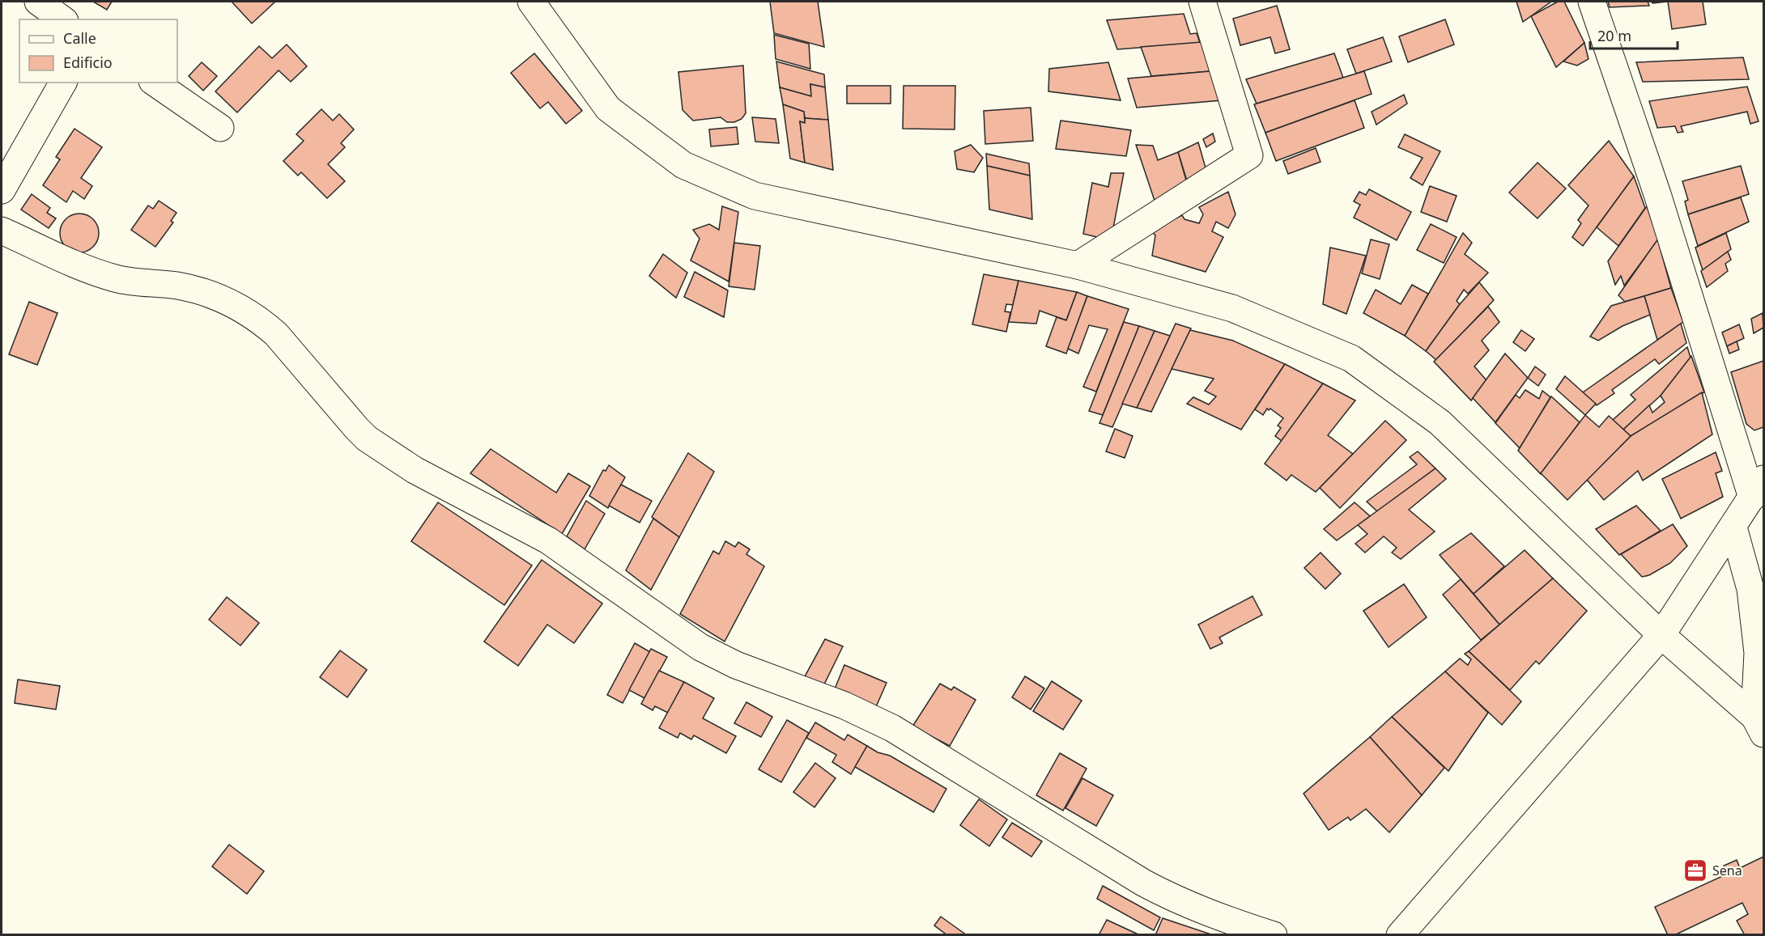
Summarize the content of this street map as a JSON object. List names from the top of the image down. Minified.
{"places":{"office":["Sena"]},"legend":["Calle","Edificio"],"scale_bar":"20 m"}
